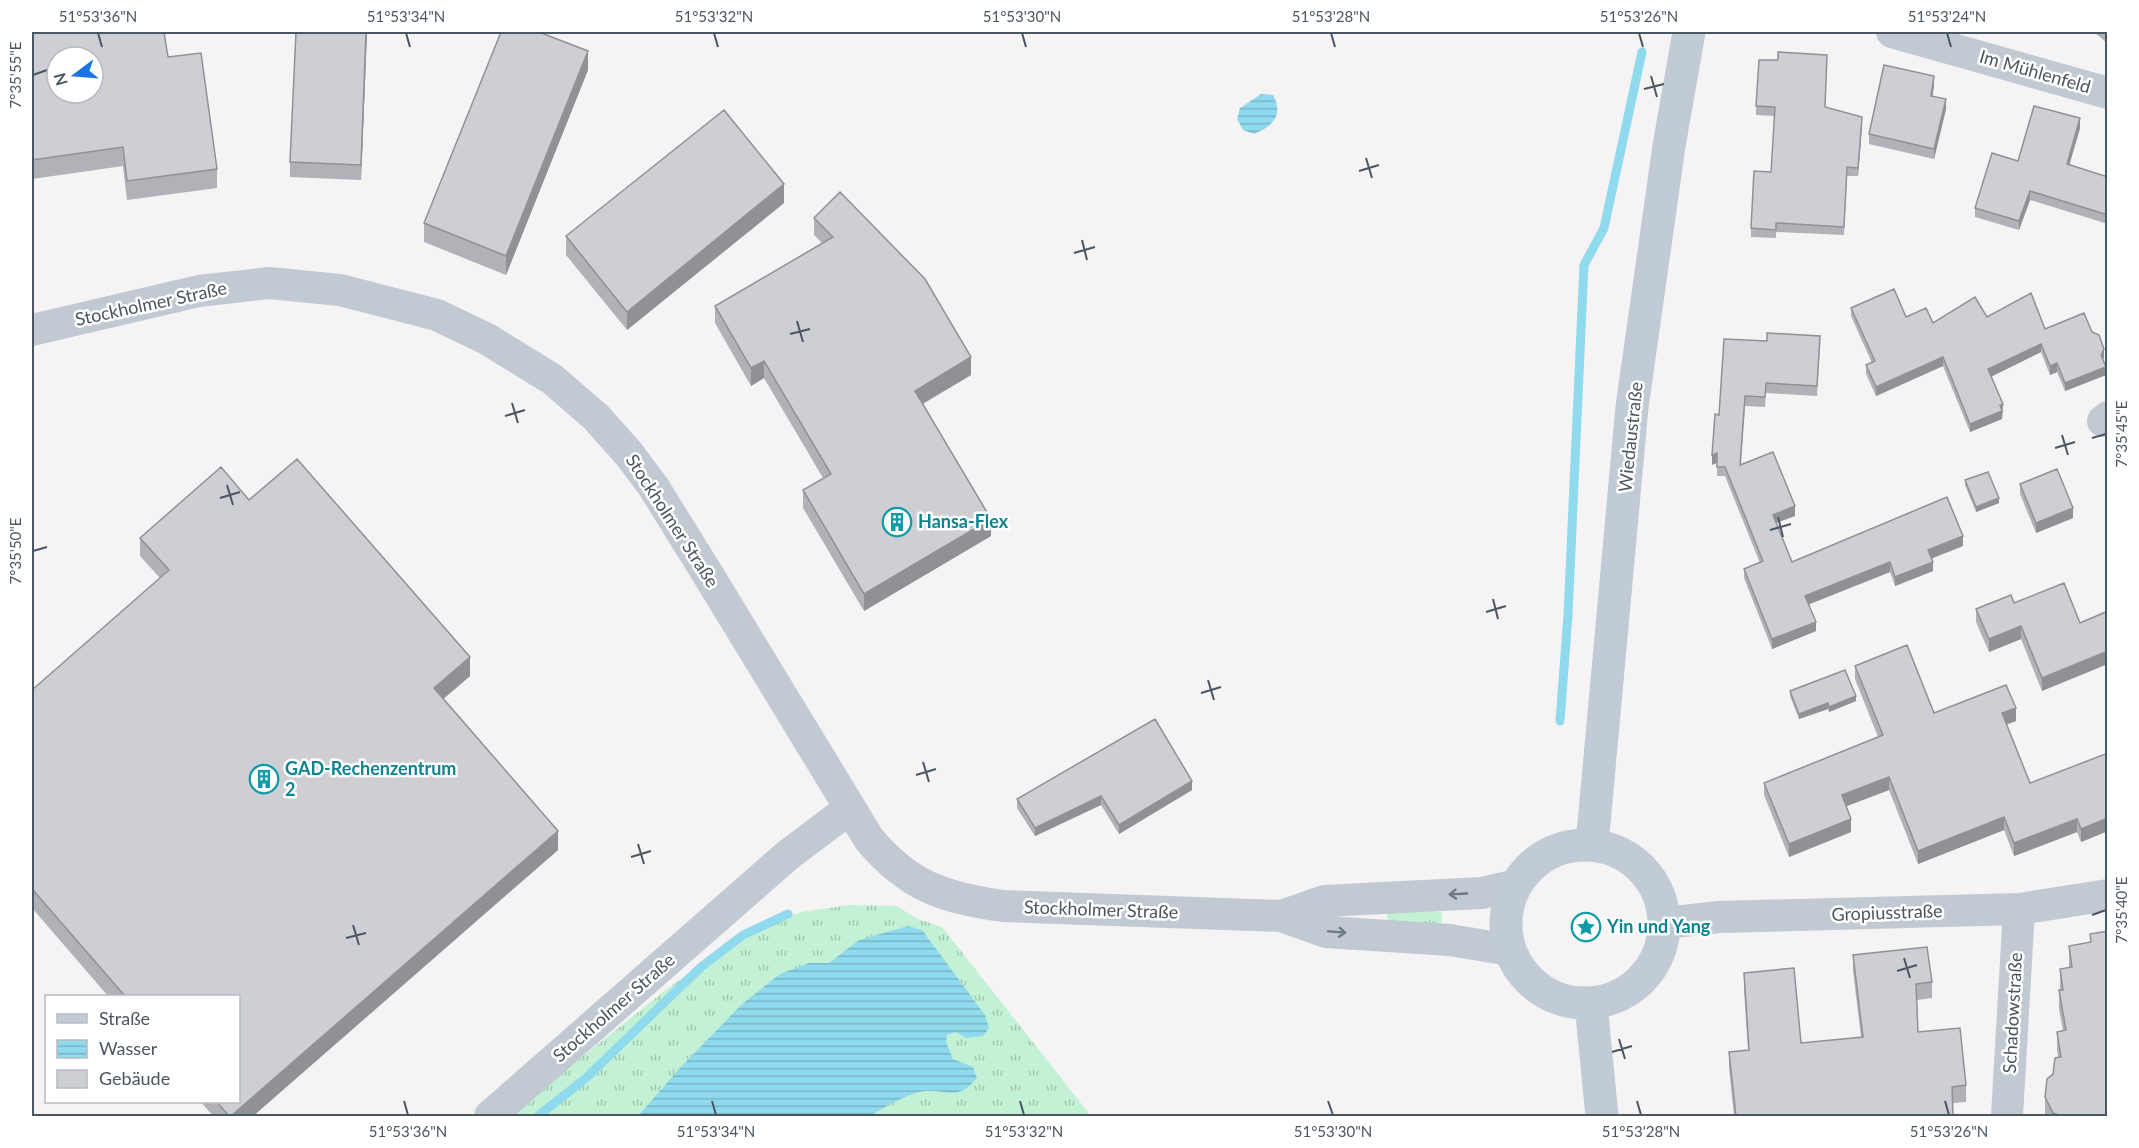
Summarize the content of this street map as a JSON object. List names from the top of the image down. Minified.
{"streets":{"main road":["Wiedaustraße"],"street":["Im Mühlenfeld","Stockholmer Straße","Gropiusstraße","Schadowstraße"]},"crossings":[["Stockholmer Straße","Wiedaustraße"],["Stockholmer Straße","Gropiusstraße"],["Wiedaustraße","Gropiusstraße"],["Gropiusstraße","Schadowstraße"]],"places":{"building":["Hansa-Flex","GAD-Rechenzentrum 2"],"place":["Yin und Yang"]},"legend":["Straße","Wasser","Gebäude"],"north":"left","coordinates":["51°53'36\"N","51°53'34\"N","51°53'32\"N","51°53'30\"N","51°53'28\"N","51°53'26\"N","51°53'24\"N","7°35'55\"E","7°35'45\"E","7°35'50\"E","7°35'40\"E"]}
